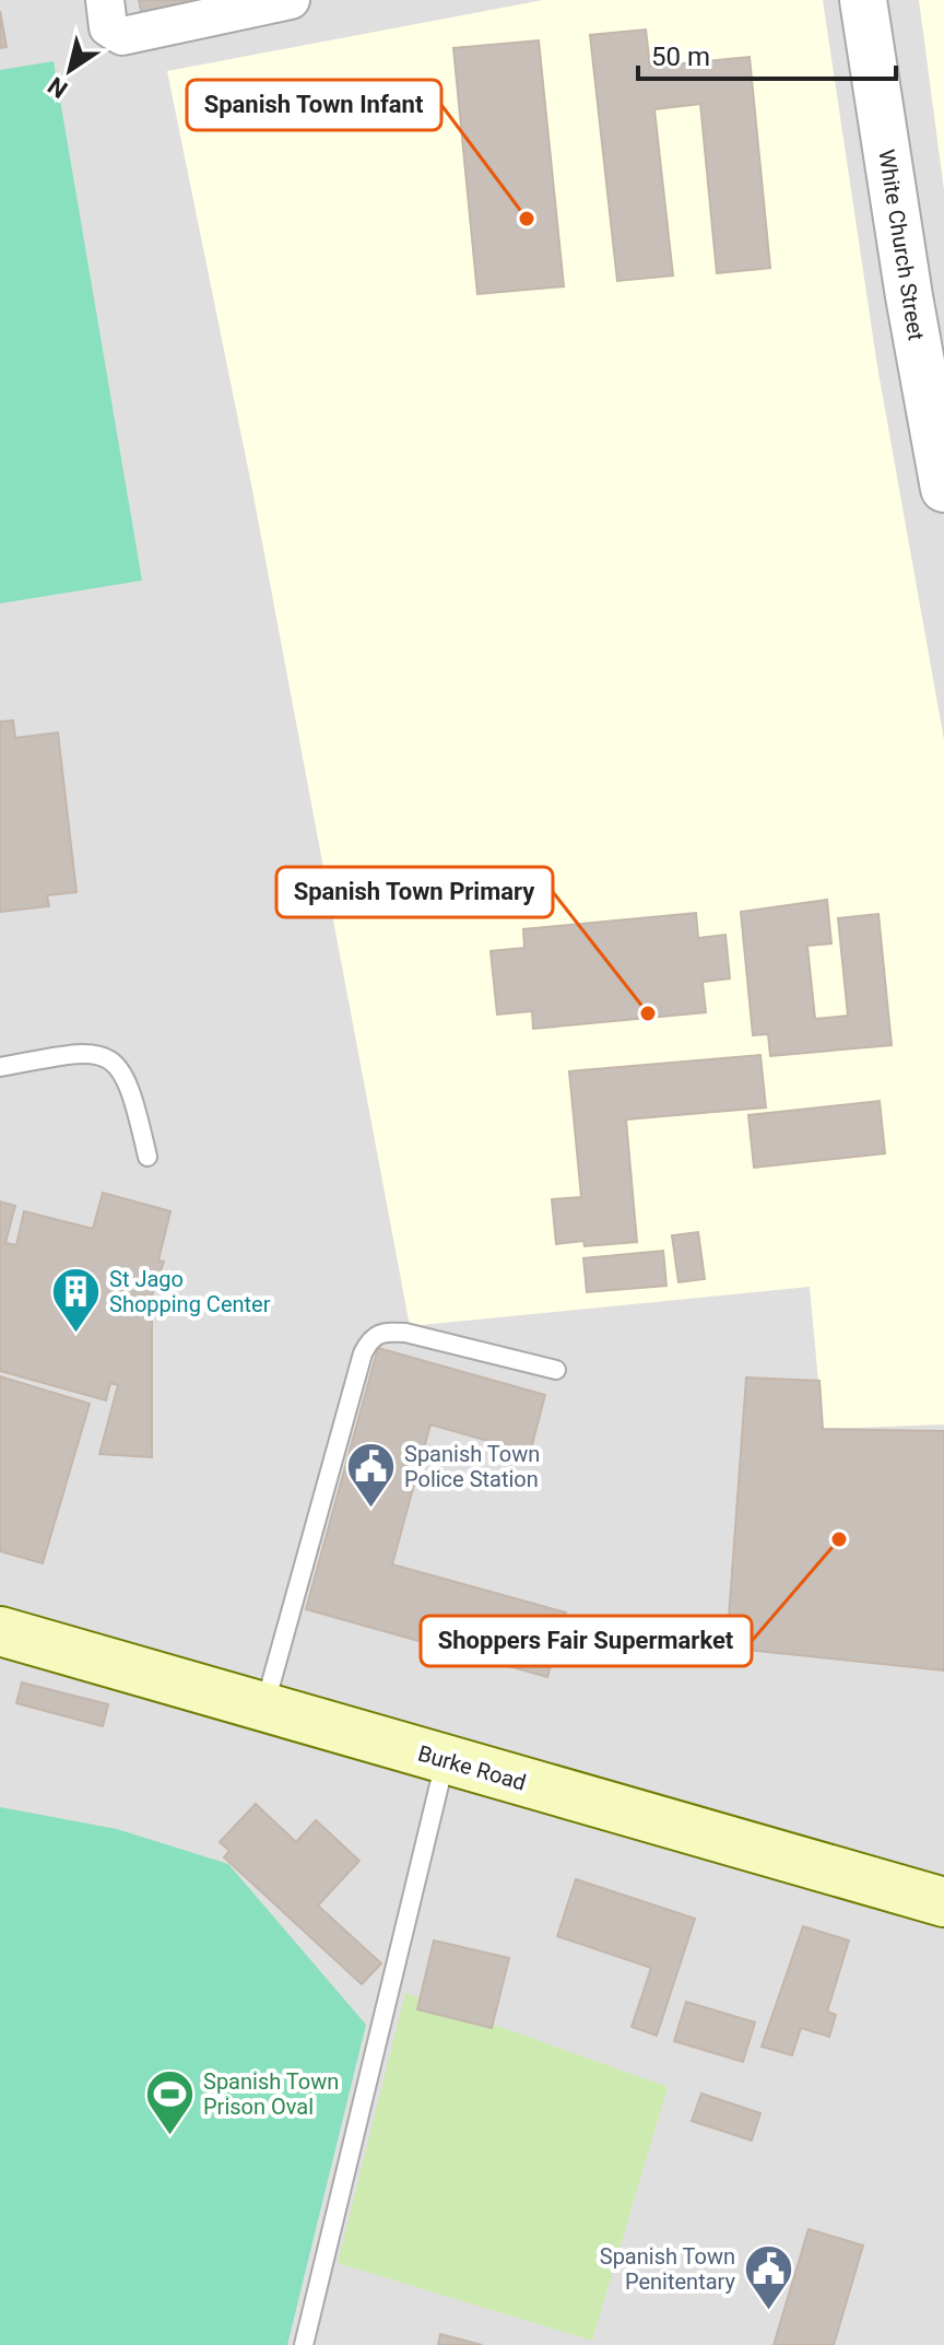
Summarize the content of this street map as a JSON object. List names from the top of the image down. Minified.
{"streets":{"main road":["Burke Road"],"street":["White Church Street"]},"places":{"other":["Spanish Town Infant","Spanish Town Primary","Shoppers Fair Supermarket"],"building":["St Jago Shopping Center"],"public building":["Spanish Town Police Station","Spanish Town Penitentary"],"sports":["Spanish Town Prison Oval"]},"scale_bar":"50 m","north":"bottom left"}
